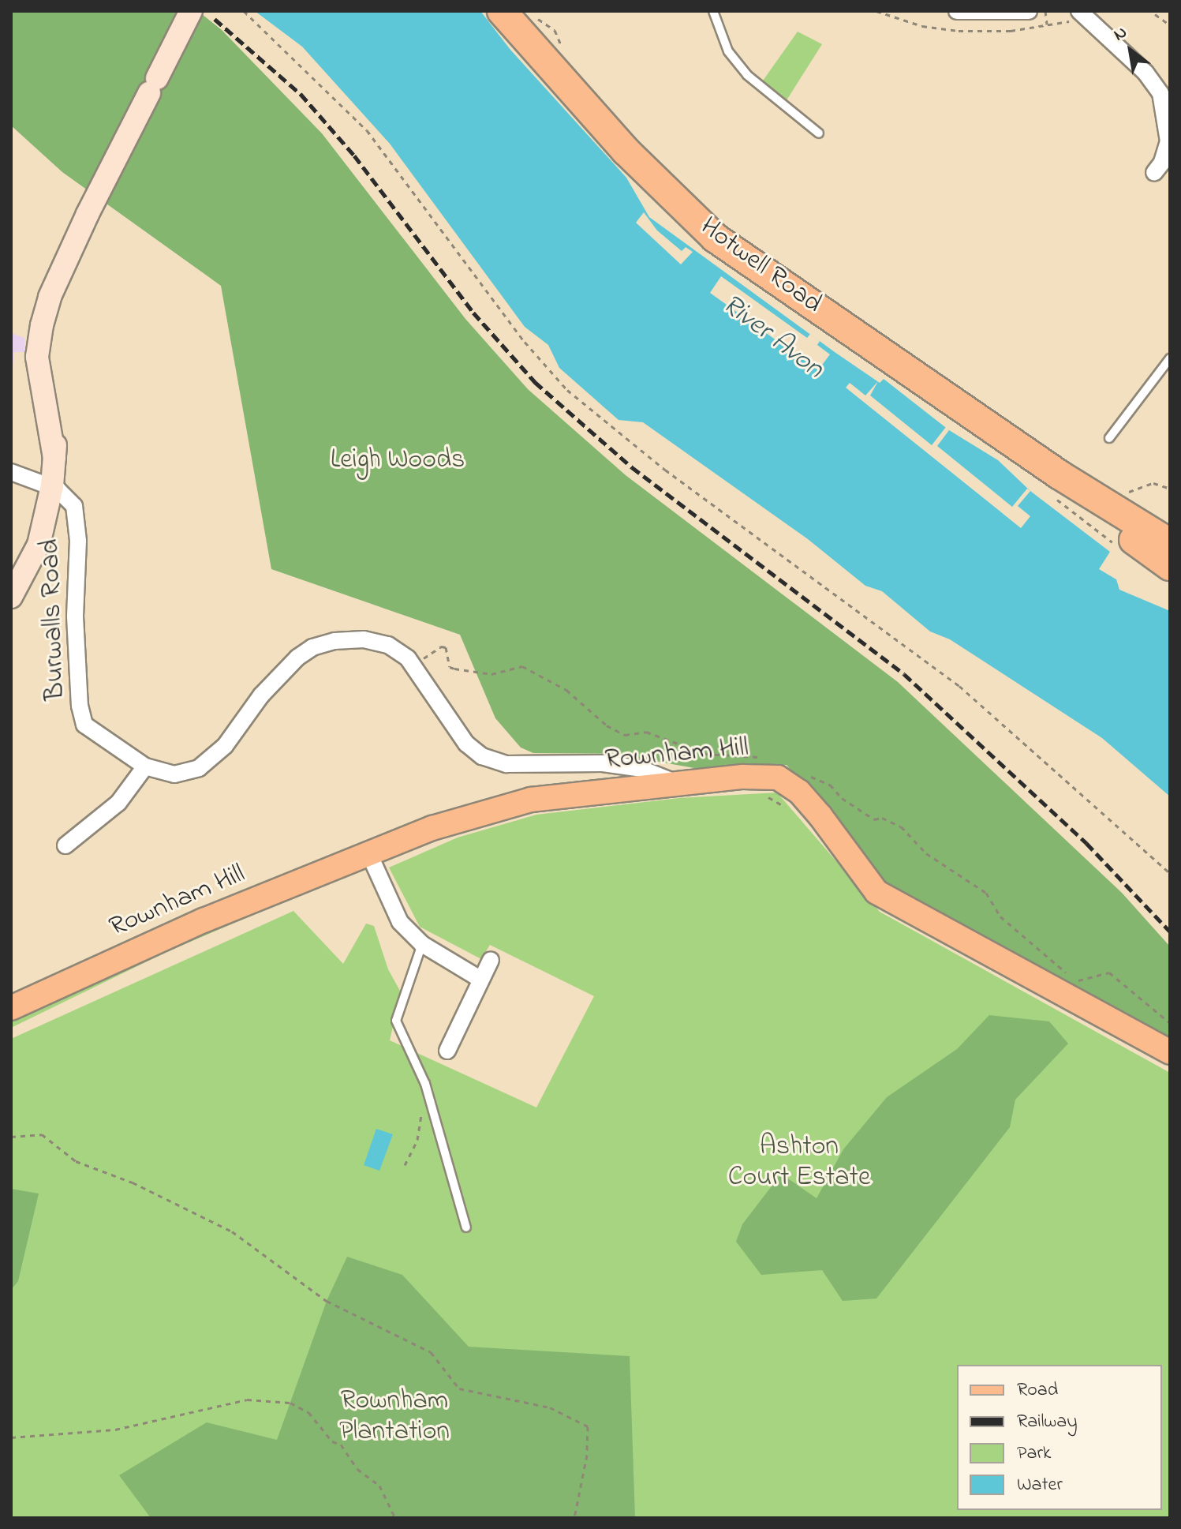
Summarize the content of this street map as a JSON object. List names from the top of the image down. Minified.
{"streets":{"highway":["Hotwell Road"],"main road":["Rownham Hill"],"street":["Burwalls Road"]},"crossings":[["Burwalls Road","Rownham Hill"]],"water":["River Avon"],"parks":["Leigh Woods","Ashton Court Estate","Rownham Plantation"],"legend":["Road","Railway","Park","Water"],"north":"top left"}
